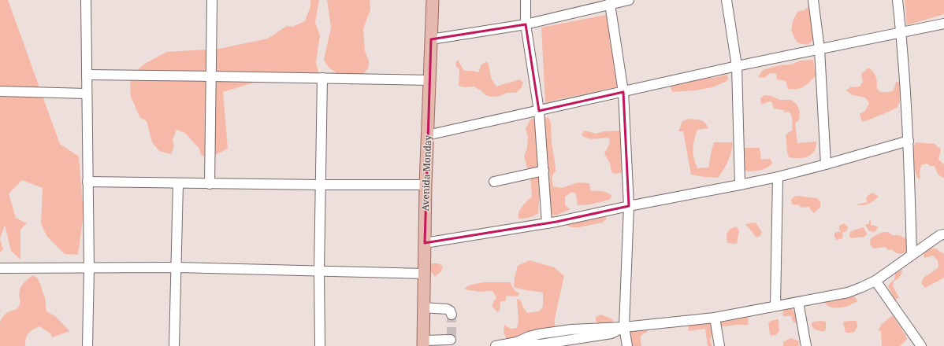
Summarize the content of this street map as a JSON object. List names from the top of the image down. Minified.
{"streets":{"main road":["Avenida Monday"]}}
